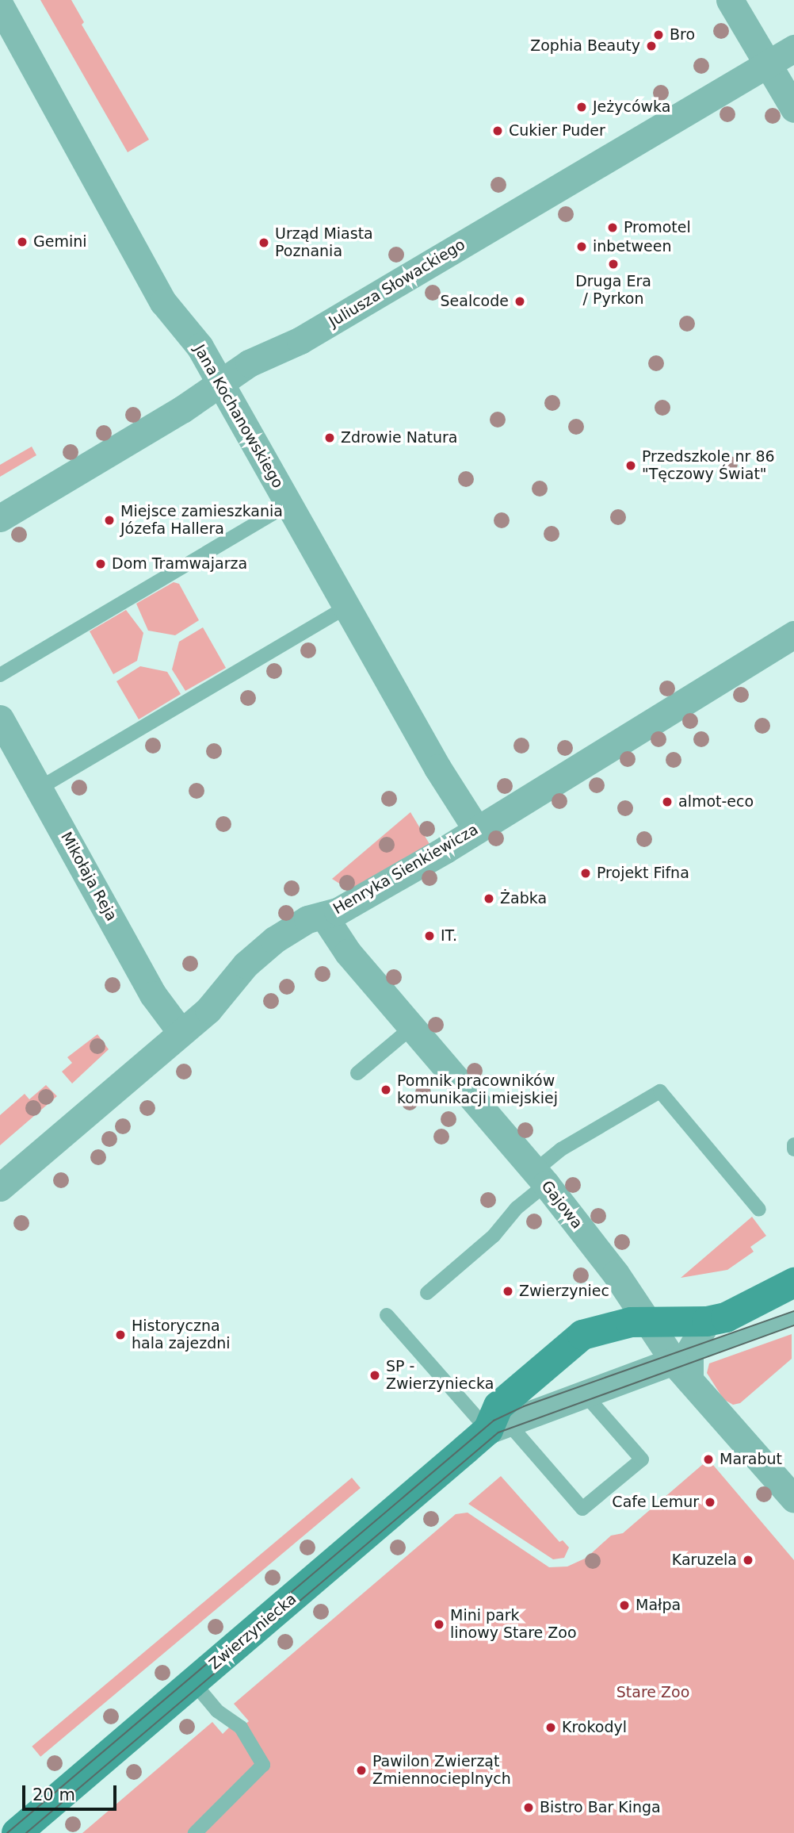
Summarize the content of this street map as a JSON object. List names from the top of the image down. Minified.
{"streets":{"street":["Juliusza Słowackiego","Jana Kochanowskiego","Henryka Sienkiewicza","Mikołaja Reja","Gajowa","Zwierzyniecka"]},"crossings":[["Juliusza Słowackiego","Jana Kochanowskiego"],["Jana Kochanowskiego","Henryka Sienkiewicza"],["Henryka Sienkiewicza","Mikołaja Reja"],["Henryka Sienkiewicza","Gajowa"],["Gajowa","Zwierzyniecka"]],"parks":["Stare Zoo"],"places":["Bro","Zophia Beauty","Jeżycówka","Cukier Puder","Promotel","Gemini","Urząd Miasta Poznania","inbetween","Druga Era / Pyrkon","Sealcode","Zdrowie Natura","Przedszkole nr 86 \"Tęczowy Świat\"","Miejsce zamieszkania Józefa Hallera","Dom Tramwajarza","almot-eco","Projekt Fifna","Żabka","IT.","Pomnik pracowników komunikacji miejskiej","Zwierzyniec","Historyczna hala zajezdni","SP - Zwierzyniecka","Marabut","Cafe Lemur","Karuzela","Małpa","Mini park linowy Stare Zoo","Krokodyl","Pawilon Zwierząt Zmiennocieplnych","Bistro Bar Kinga"],"scale_bar":"20 m"}
